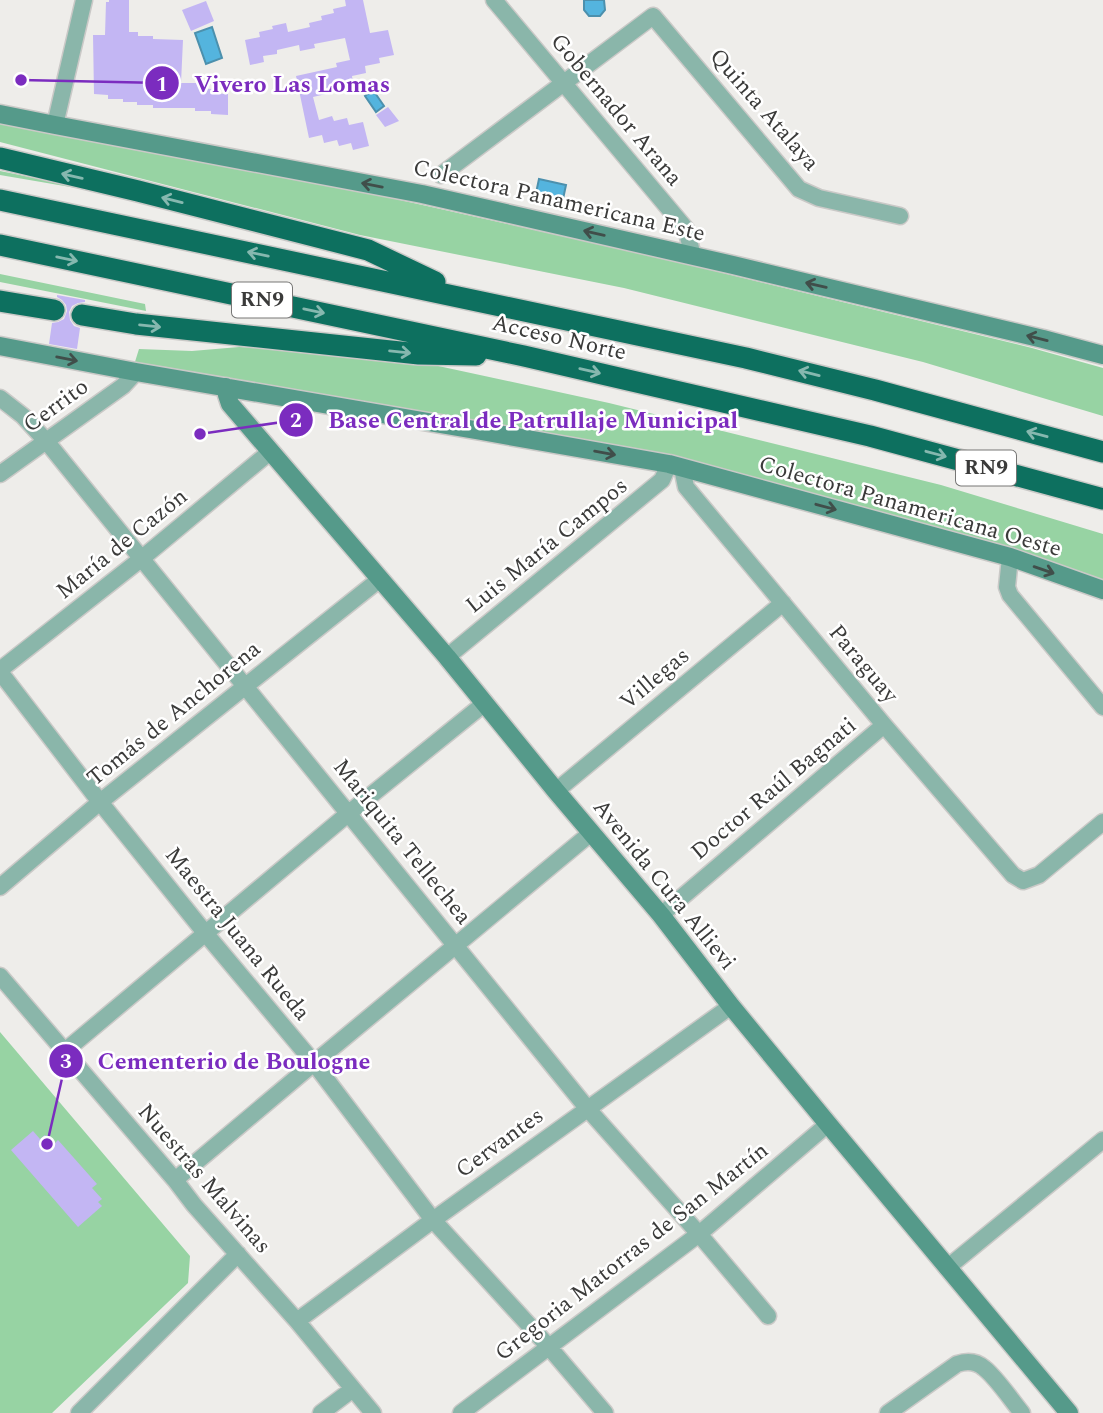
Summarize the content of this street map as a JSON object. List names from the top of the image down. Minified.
{"streets":{"highway":["RN9","Acceso Norte"],"street":["Gobernador Arana","Quinta Atalaya","Colectora Panamericana Este","Cerrito","Colectora Panamericana Oeste","María de Cazón","Luis María Campos","Paraguay","Villegas","Tomás de Anchorena","Doctor Raúl Bagnati","Mariquita Tellechea","Avenida Cura Allievi","Maestra Juana Rueda","Cervantes","Nuestras Malvinas","Gregoria Matorras de San Martín"]},"crossings":[["Gobernador Arana","Quinta Atalaya"],["Gobernador Arana","Colectora Panamericana Este"],["Cerrito","Colectora Panamericana Oeste"],["Cerrito","Mariquita Tellechea"],["Colectora Panamericana Oeste","Luis María Campos"],["Colectora Panamericana Oeste","Paraguay"],["Colectora Panamericana Oeste","Avenida Cura Allievi"],["María de Cazón","Mariquita Tellechea"],["María de Cazón","Avenida Cura Allievi"],["María de Cazón","Maestra Juana Rueda"],["Luis María Campos","Paraguay"],["Luis María Campos","Avenida Cura Allievi"],["Paraguay","Villegas"],["Paraguay","Doctor Raúl Bagnati"],["Villegas","Avenida Cura Allievi"],["Tomás de Anchorena","Mariquita Tellechea"],["Tomás de Anchorena","Avenida Cura Allievi"],["Tomás de Anchorena","Maestra Juana Rueda"],["Doctor Raúl Bagnati","Avenida Cura Allievi"],["Mariquita Tellechea","Cervantes"],["Mariquita Tellechea","Gregoria Matorras de San Martín"],["Avenida Cura Allievi","Cervantes"],["Avenida Cura Allievi","Gregoria Matorras de San Martín"],["Maestra Juana Rueda","Cervantes"],["Maestra Juana Rueda","Gregoria Matorras de San Martín"],["Cervantes","Nuestras Malvinas"]],"one_way":["Colectora Panamericana Este","Colectora Panamericana Oeste"],"places":["Vivero Las Lomas","Base Central de Patrullaje Municipal","Cementerio de Boulogne"]}
